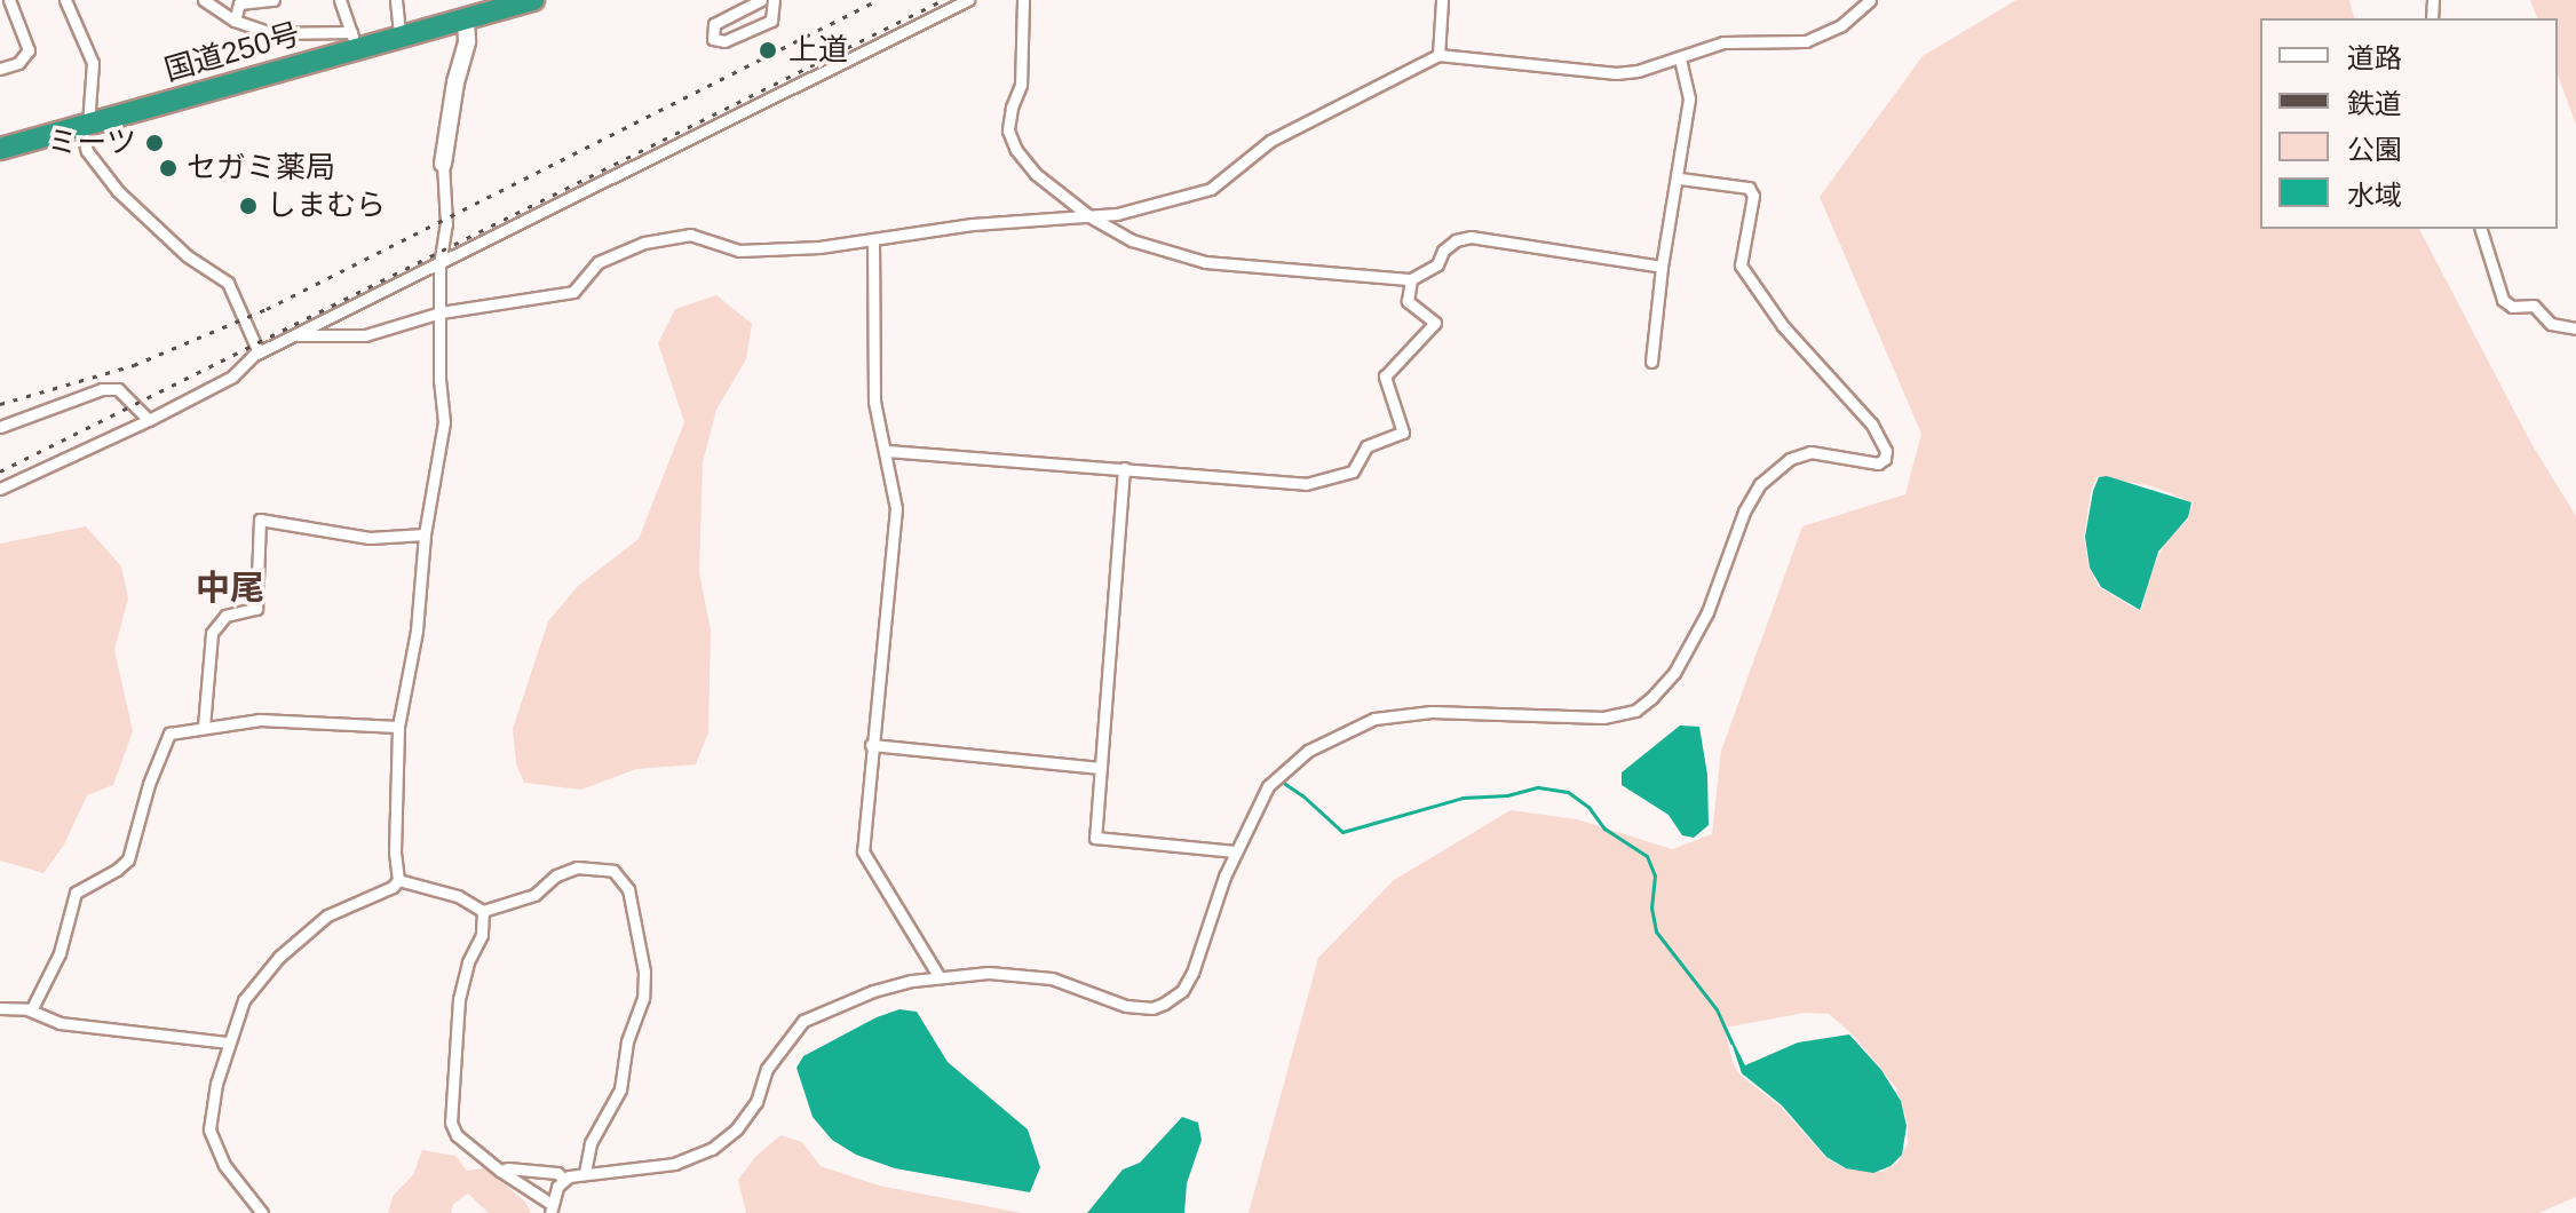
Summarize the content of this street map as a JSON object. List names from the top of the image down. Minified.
{"streets":{"highway":["国道250号"]},"districts":["中尾"],"places":["上道","ミーツ","セガミ薬局","しまむら"],"legend":["道路","鉄道","公園","水域"]}
